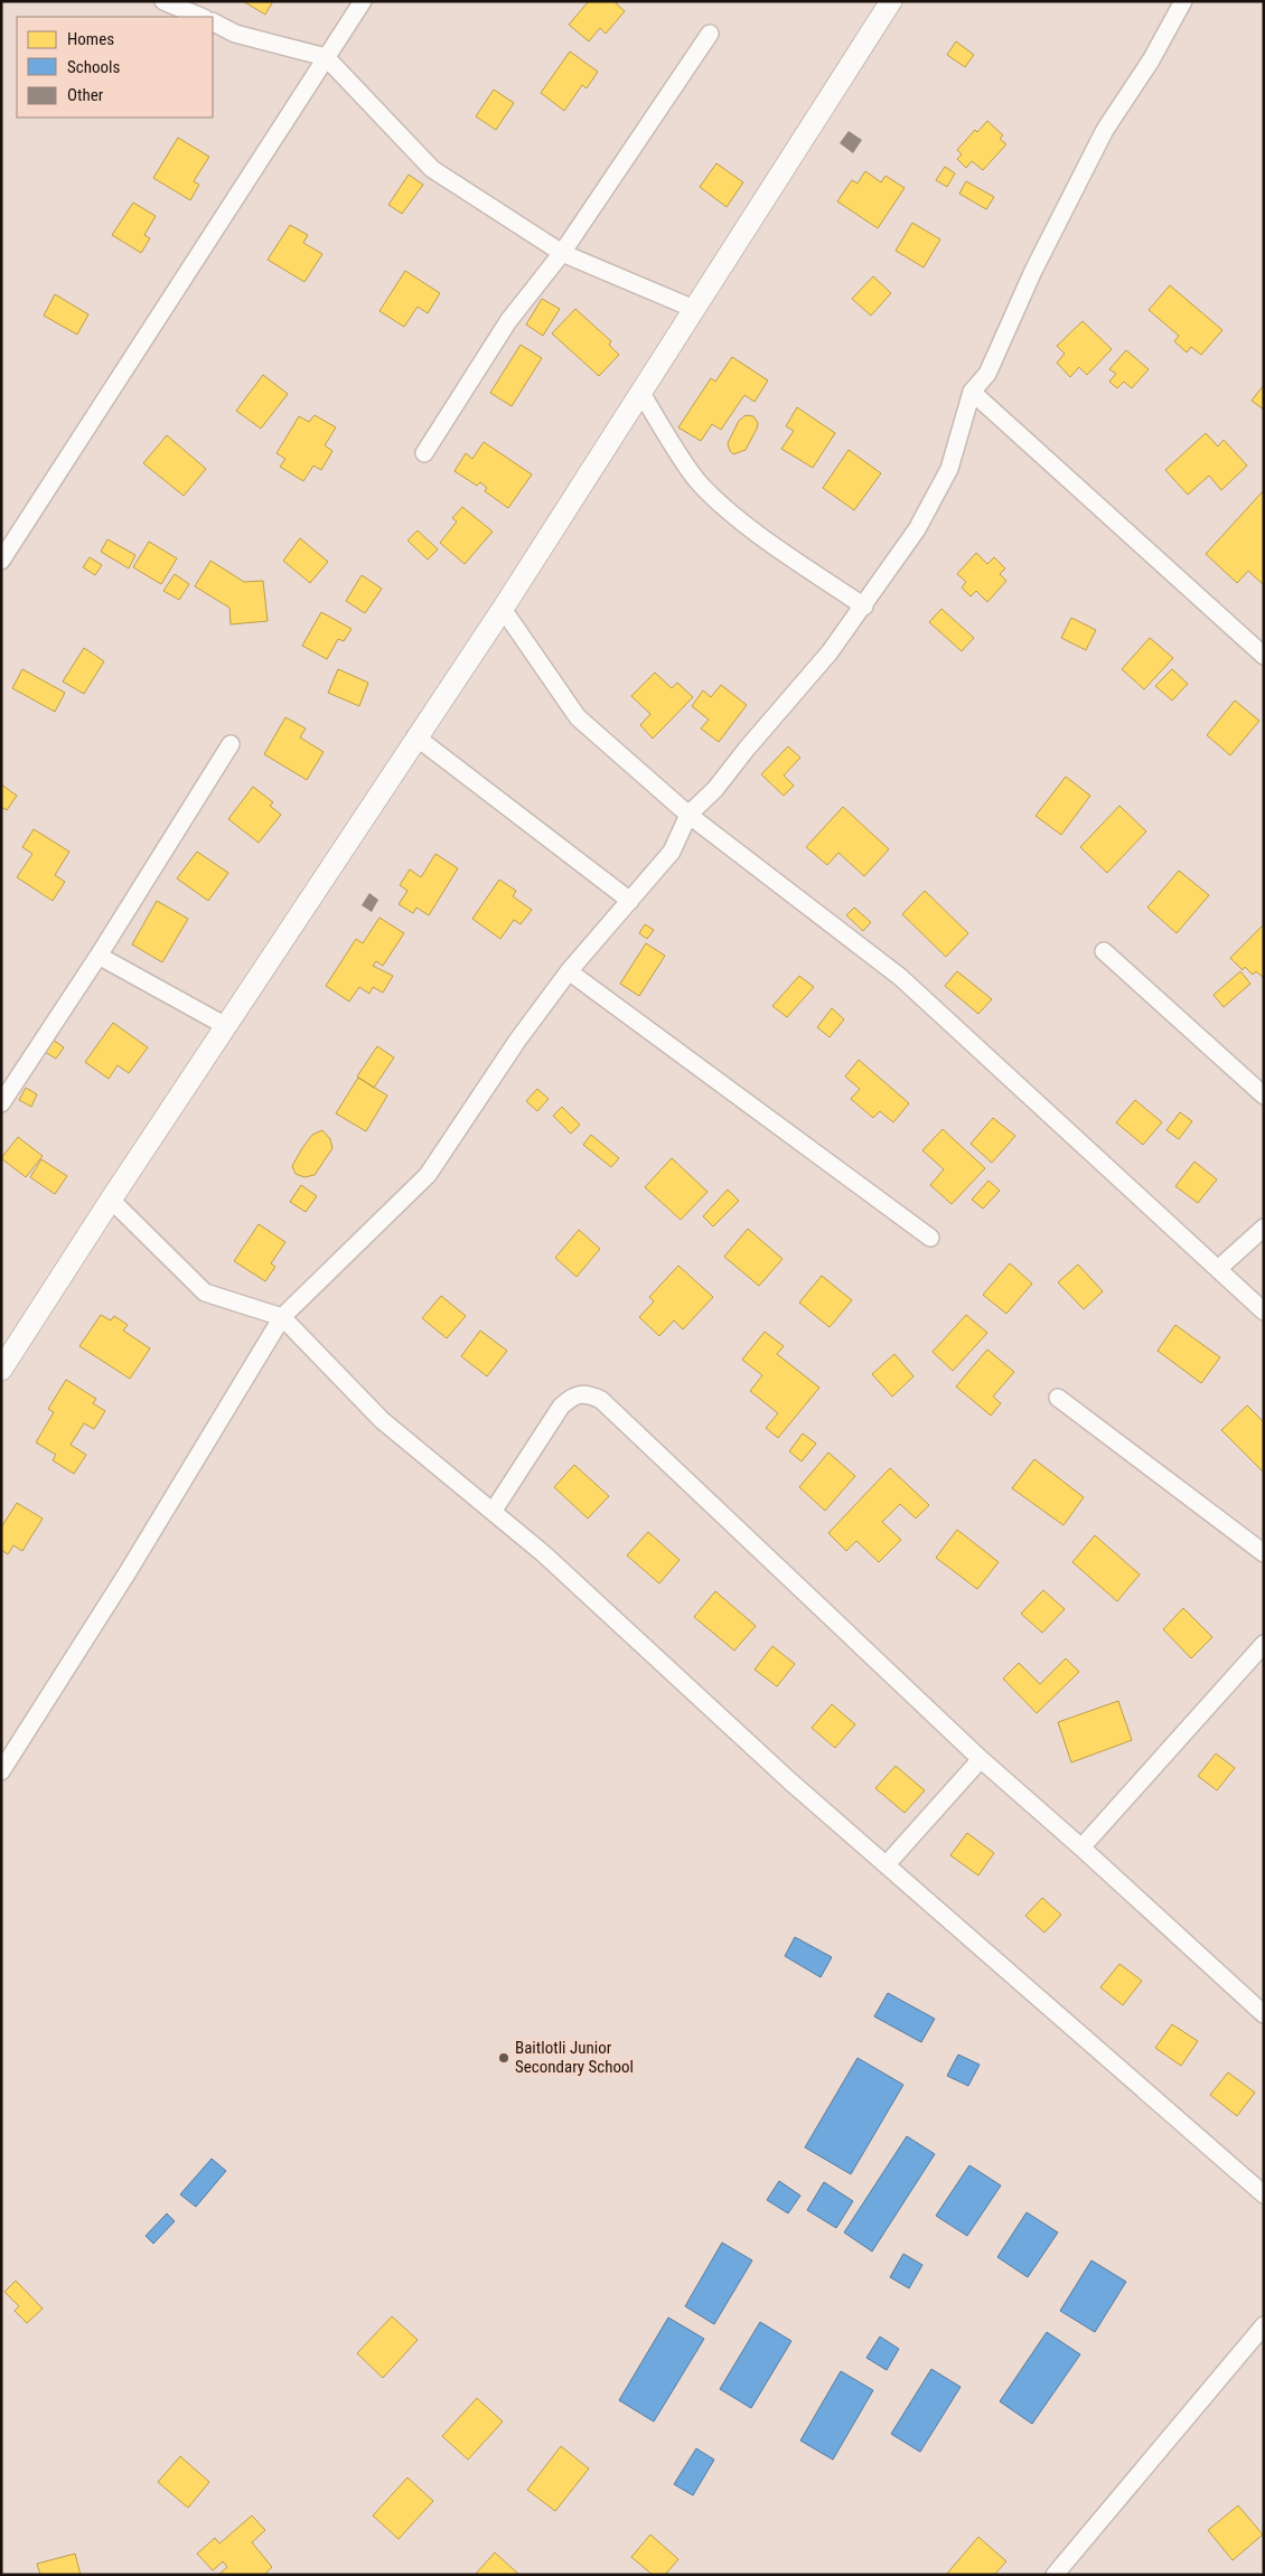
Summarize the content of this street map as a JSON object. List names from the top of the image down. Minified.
{"places":["Baitlotli Junior Secondary School"],"legend":["Homes","Schools","Other"]}
